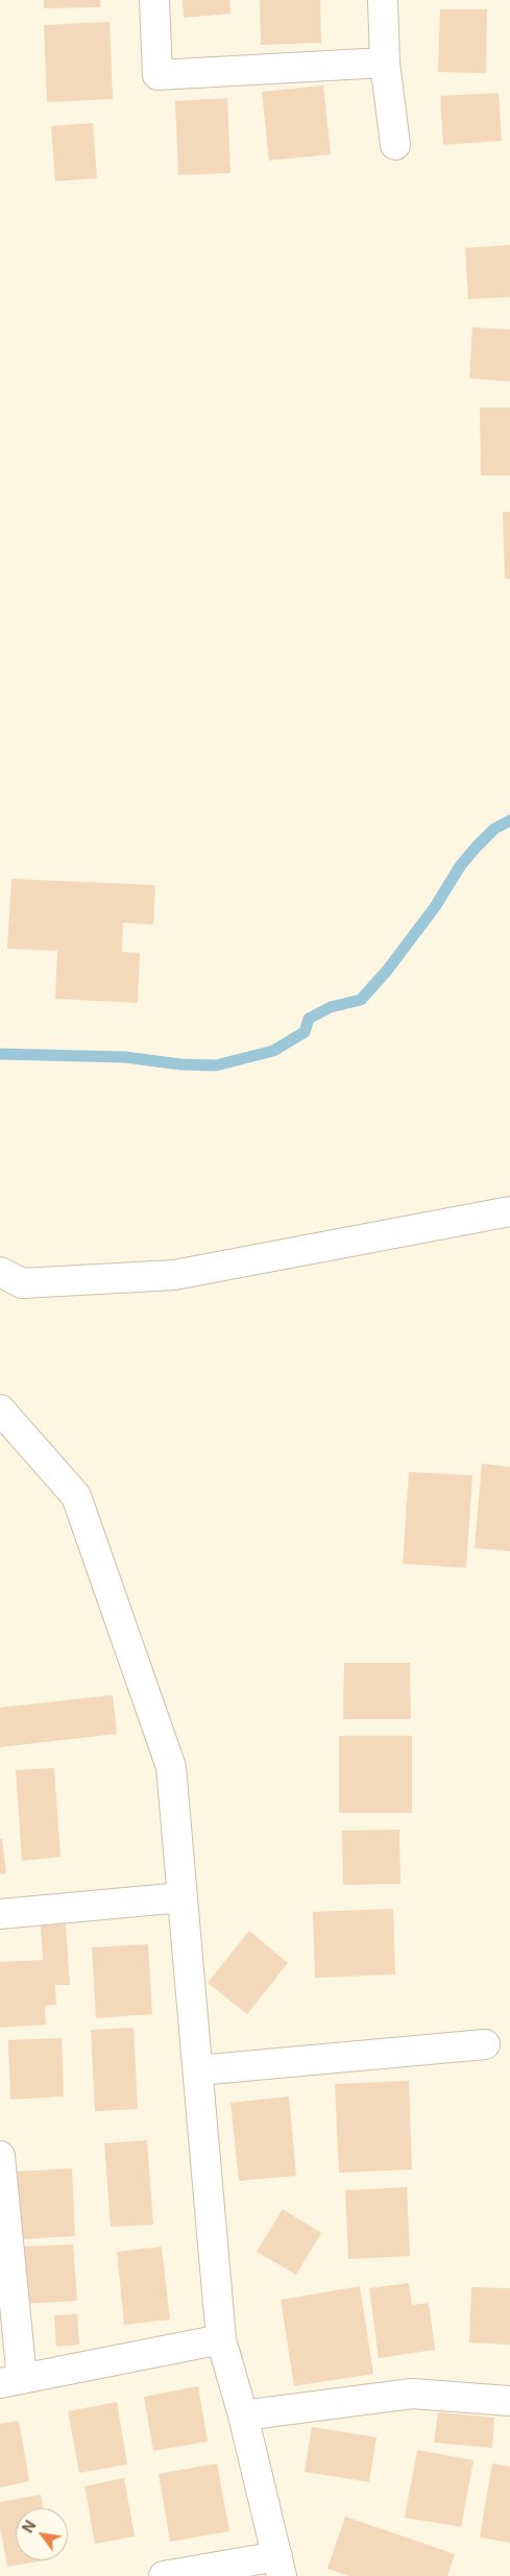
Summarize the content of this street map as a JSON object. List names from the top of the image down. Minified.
{"north":"top left"}
